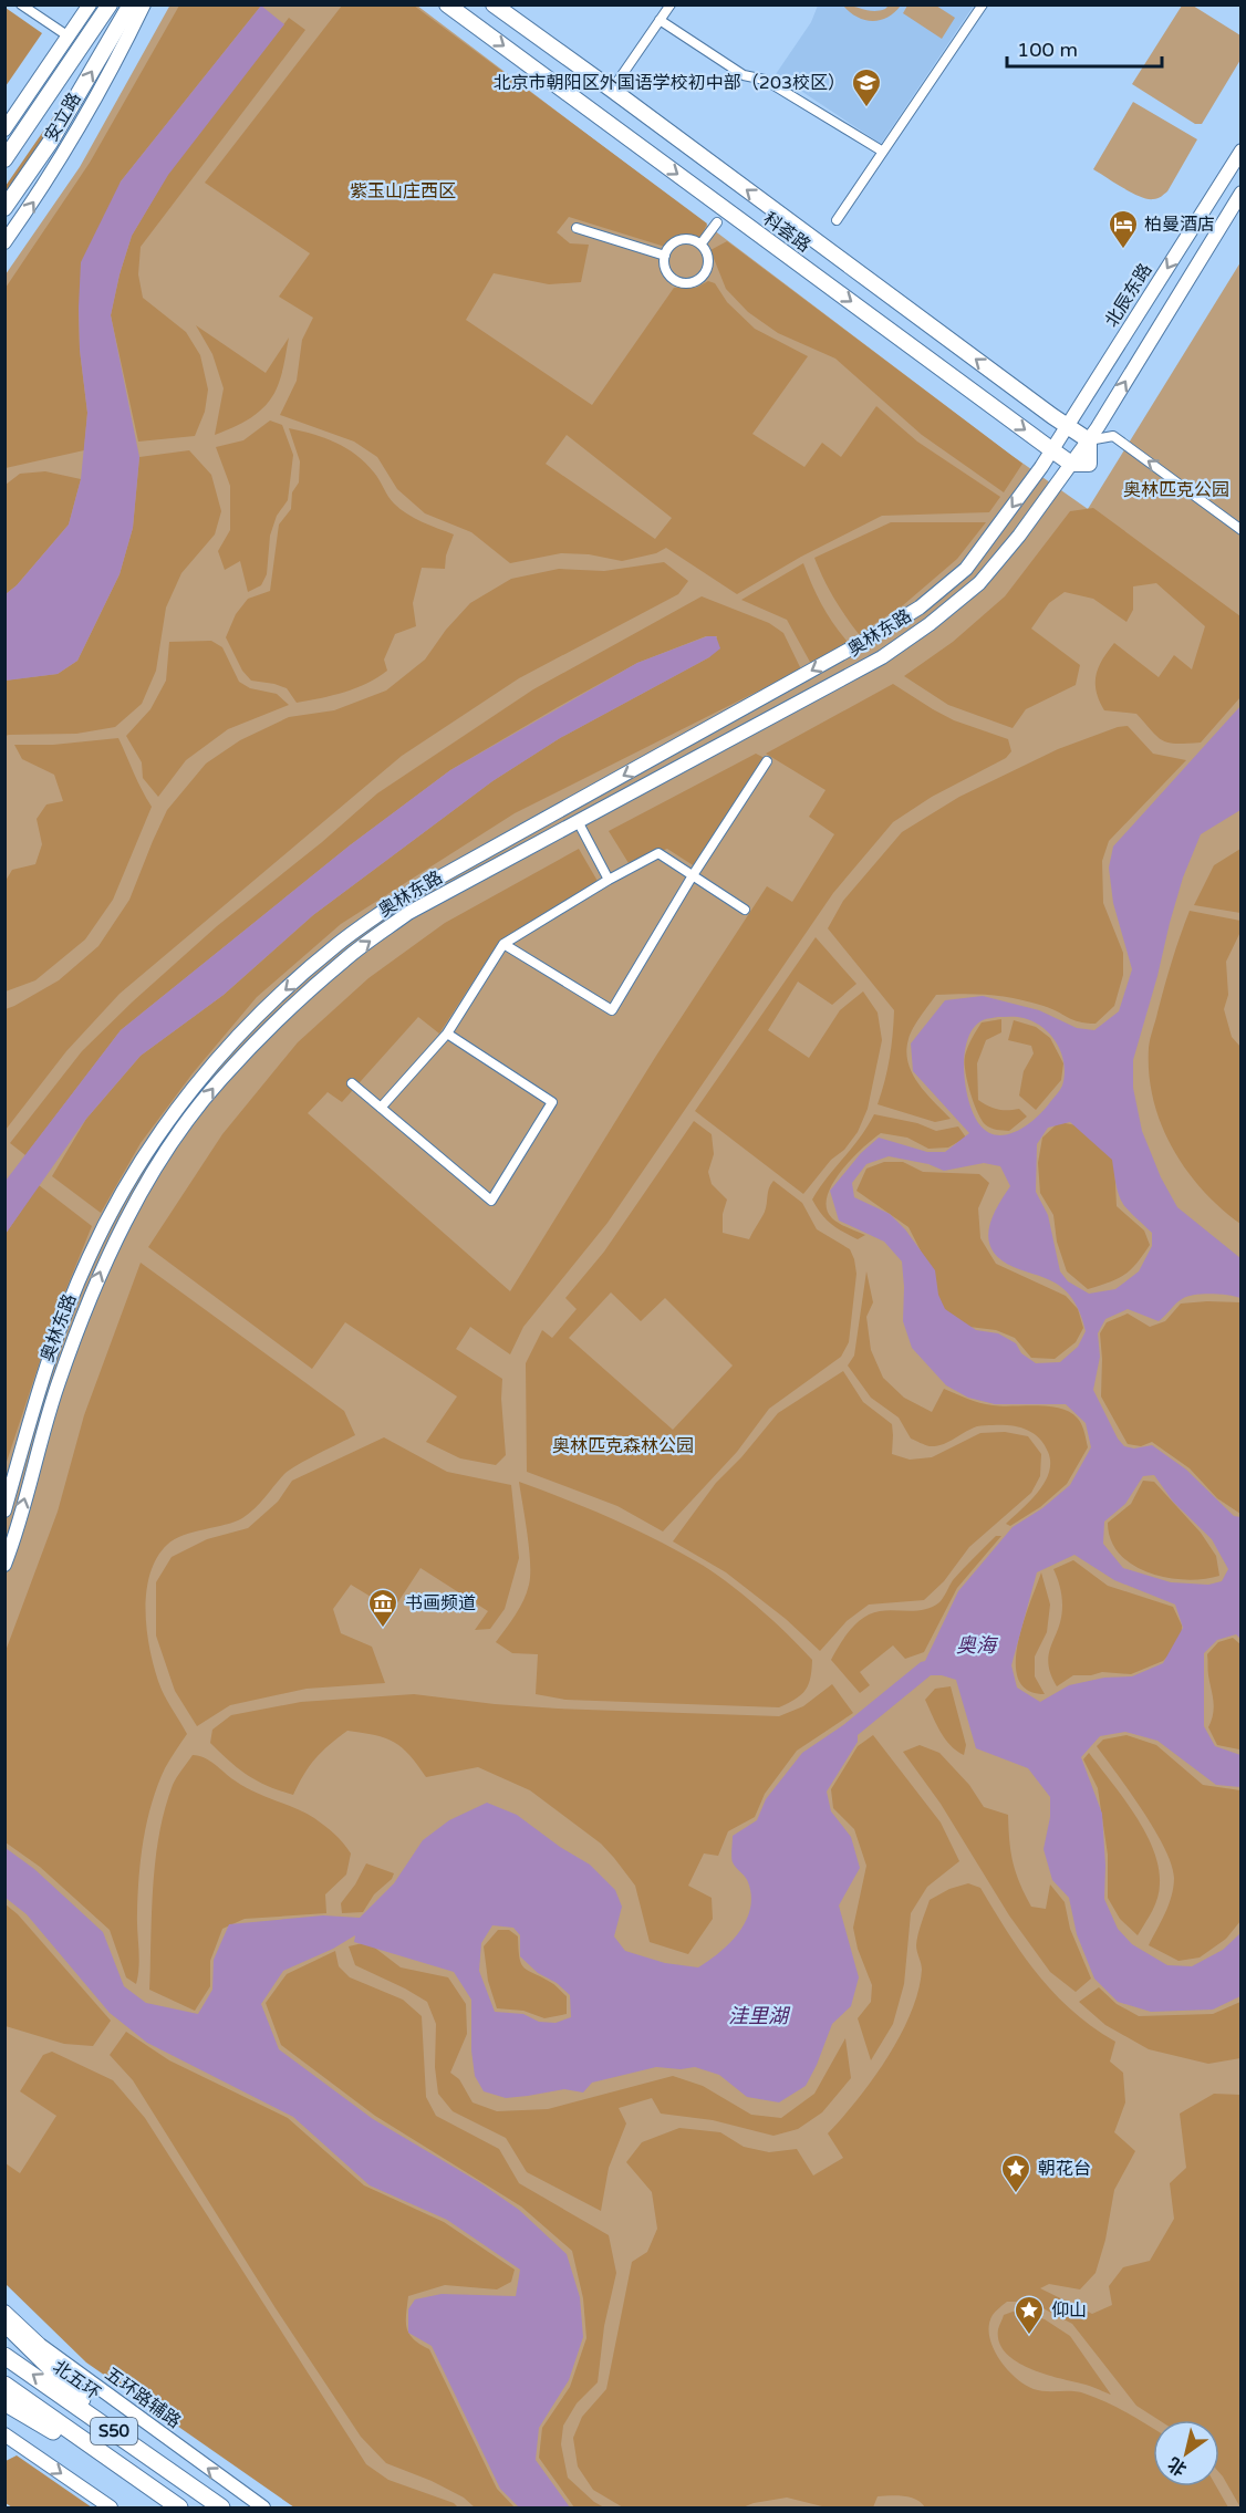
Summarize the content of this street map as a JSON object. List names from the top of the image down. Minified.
{"streets":{"highway":["北五环","S50"],"main road":["安立路","科荟路","北辰东路","奥林东路","五环路辅路"]},"crossings":[["科荟路","北辰东路"],["科荟路","奥林东路"],["北辰东路","奥林东路"]],"water":["奥海","洼里湖"],"parks":["紫玉山庄西区","奥林匹克公园","奥林匹克森林公园"],"places":{"school or university":["北京市朝阳区外国语学校初中部（203校区）"],"hotel":["柏曼酒店"],"museum":["书画频道"],"place":["朝花台","仰山"]},"scale_bar":"100 m","north":"bottom left"}
